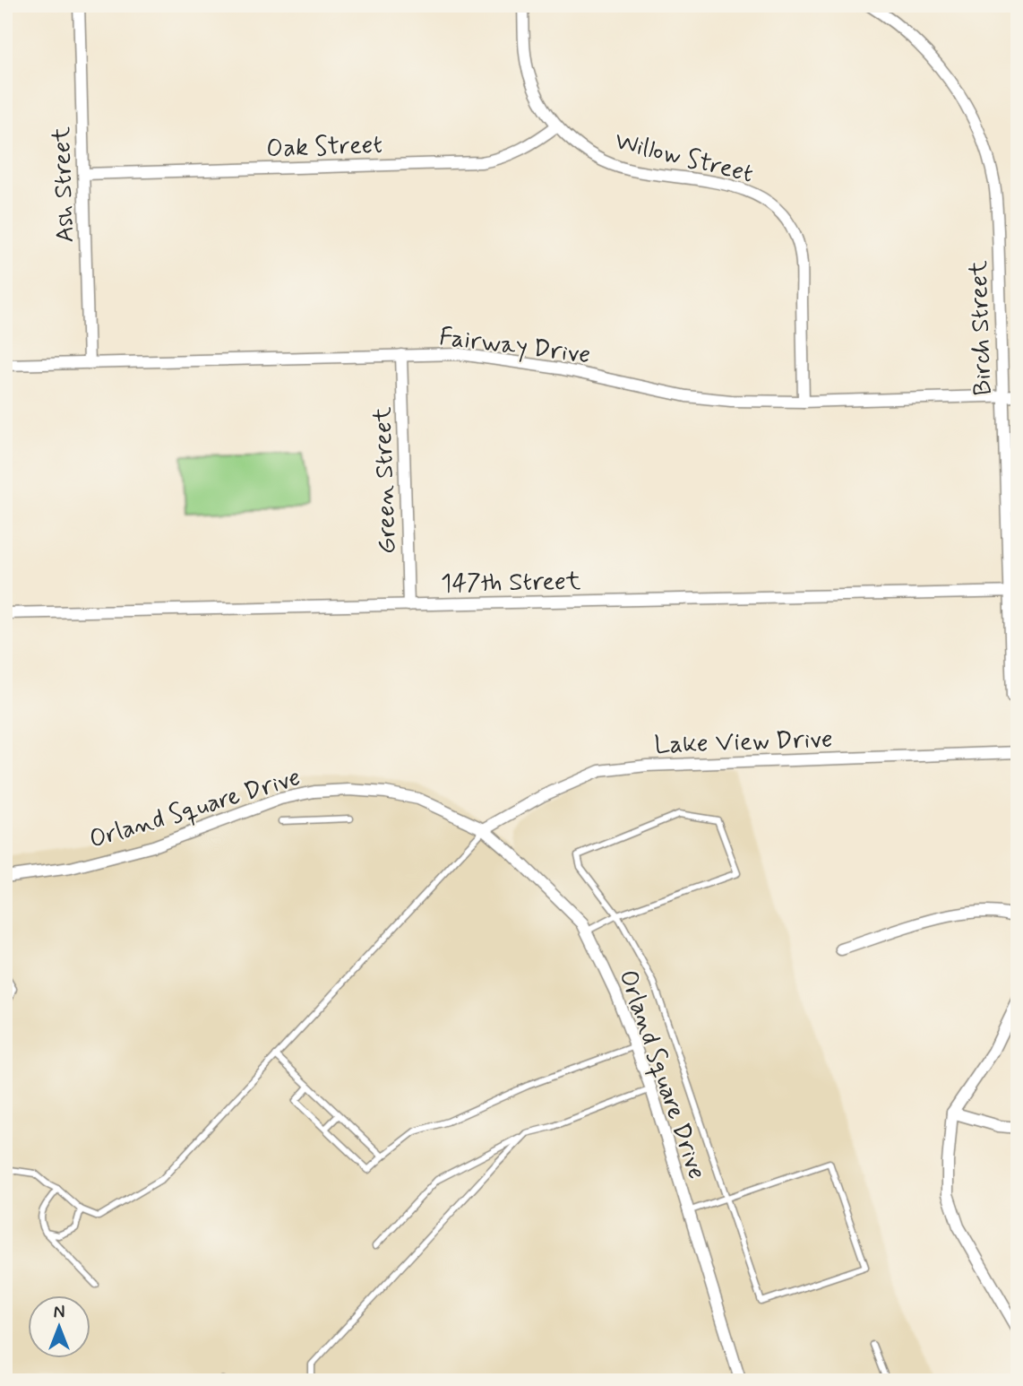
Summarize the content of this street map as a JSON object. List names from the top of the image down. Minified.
{"streets":{"street":["Oak Street","Willow Street","Ash Street","Birch Street","Fairway Drive","Green Street","147th Street","Lake View Drive","Orland Square Drive"]},"crossings":[["Oak Street","Willow Street"],["Oak Street","Ash Street"],["Willow Street","Fairway Drive"],["Ash Street","Fairway Drive"],["Birch Street","Fairway Drive"],["Birch Street","147th Street"],["Fairway Drive","Green Street"],["Green Street","147th Street"],["Lake View Drive","Orland Square Drive"]],"north":"top"}
